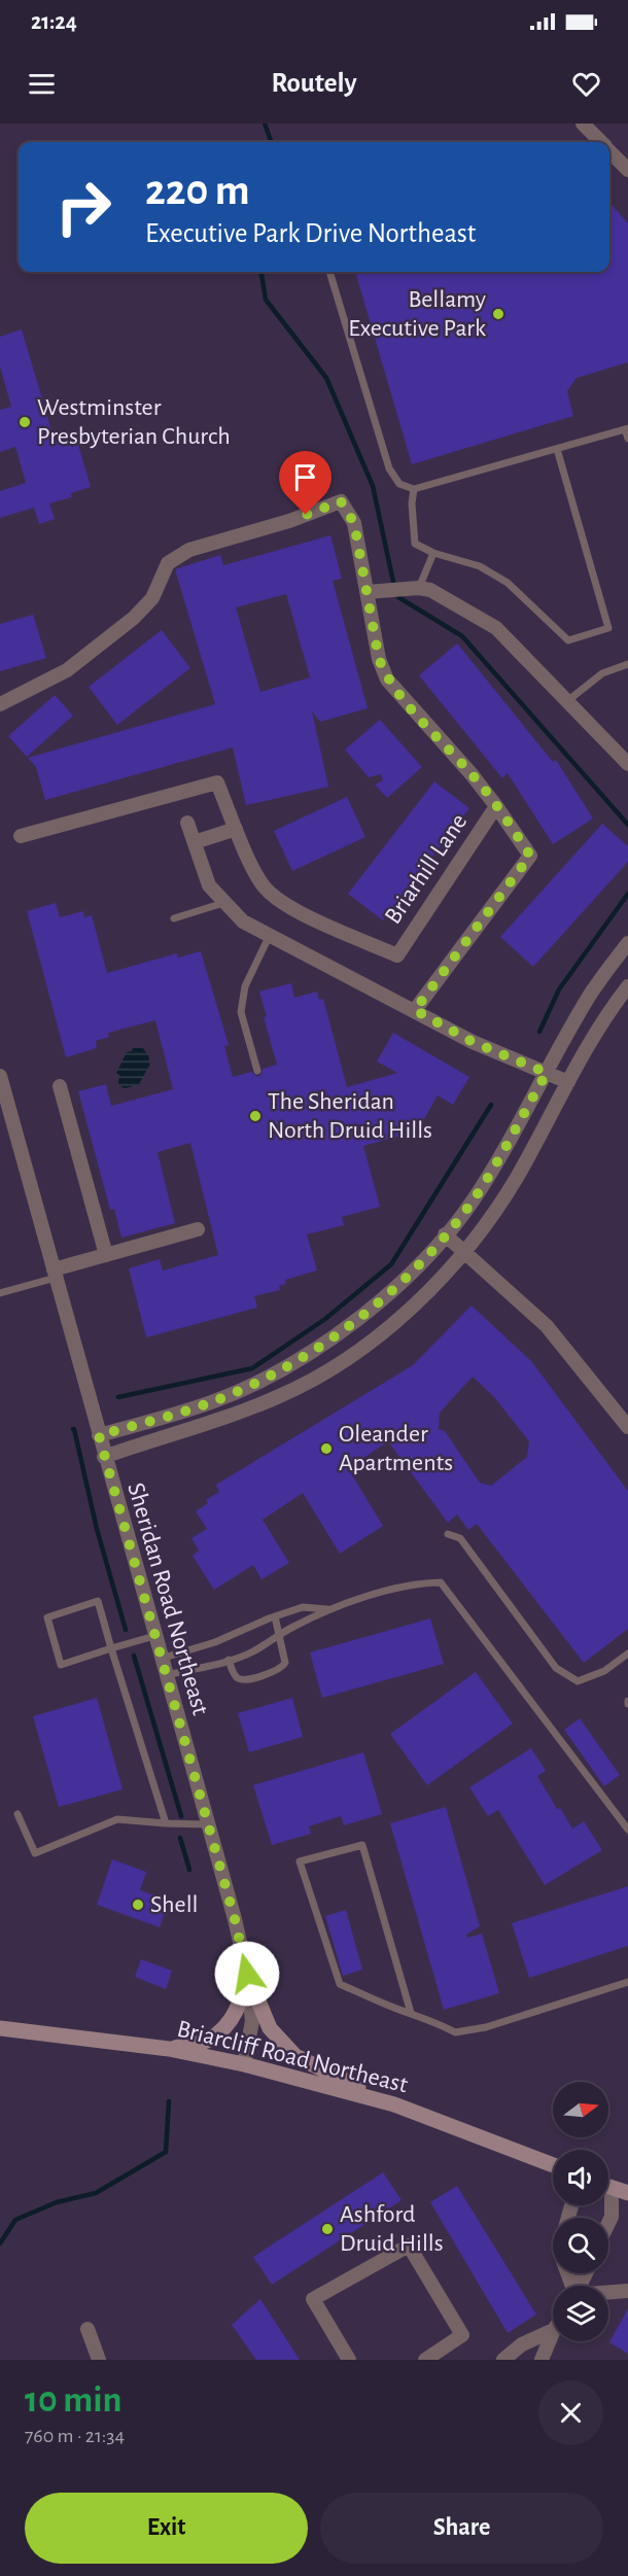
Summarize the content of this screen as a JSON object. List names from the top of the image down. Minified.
{"streets":{"main road":["Briarcliff Road Northeast"],"street":["Briarhill Lane","Sheridan Road Northeast"]},"crossings":[["Sheridan Road Northeast","Briarcliff Road Northeast"]],"places":["Bellamy Executive Park","Westminster Presbyterian Church","The Sheridan North Druid Hills","Oleander Apartments","Shell","Ashford Druid Hills"],"north":"right","page":{"status":"21:24","header":"Routely","turn":["220 m","Executive Park Drive Northeast"],"heading":["10 min","760 m · 21:34"],"buttons":["Exit","Share"]}}
